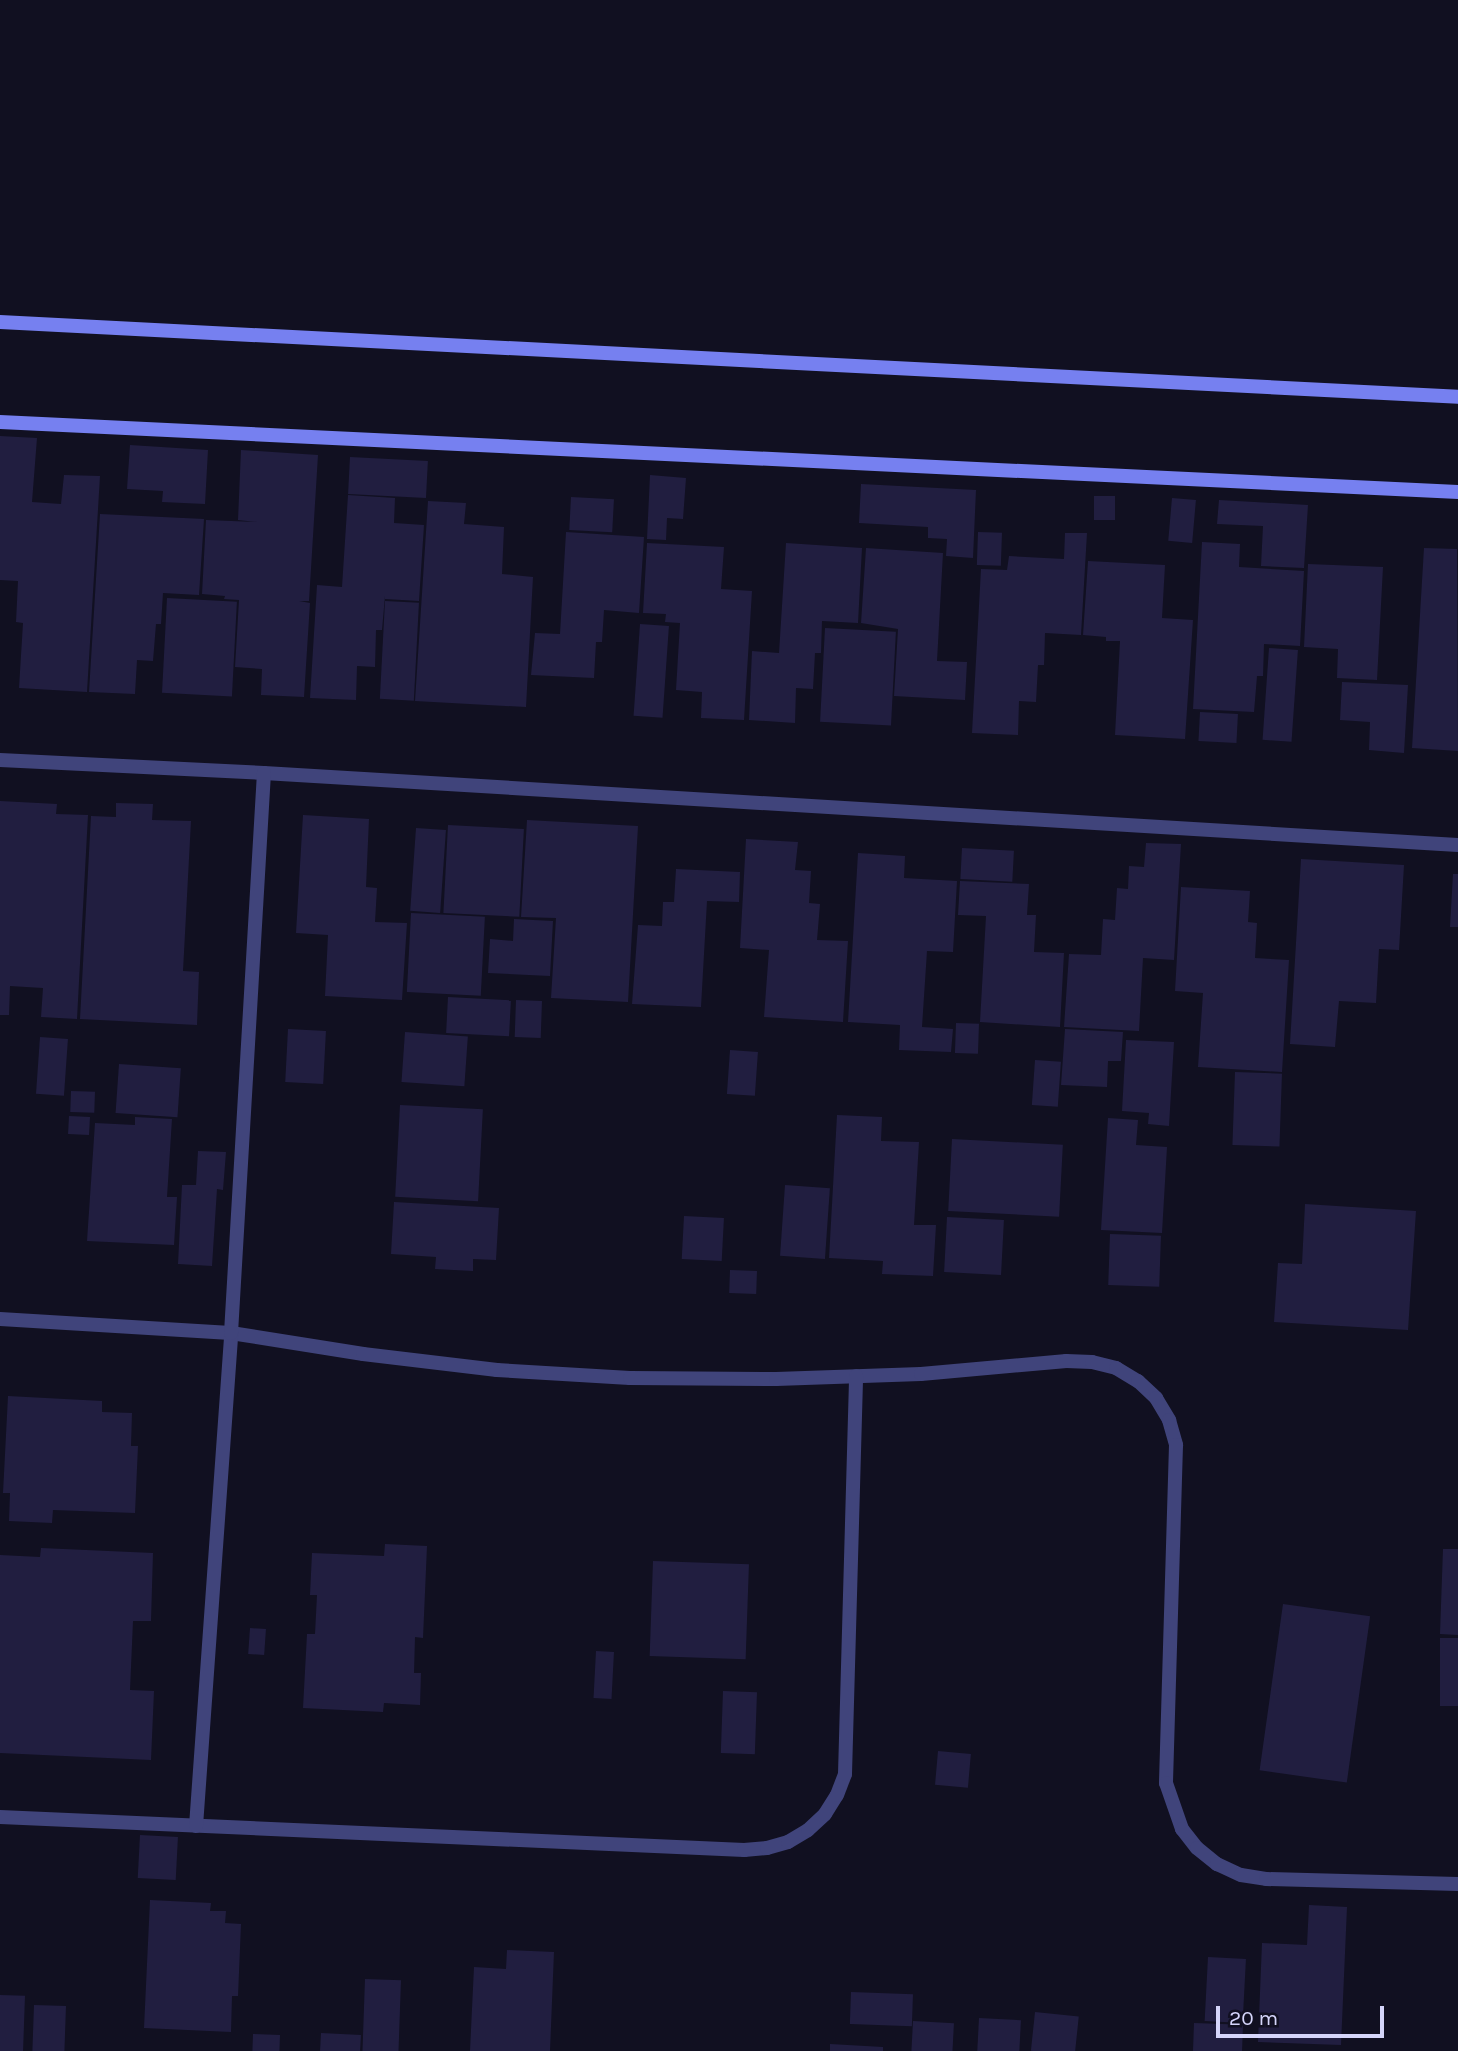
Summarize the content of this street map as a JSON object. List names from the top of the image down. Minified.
{"scale_bar":"20 m"}
